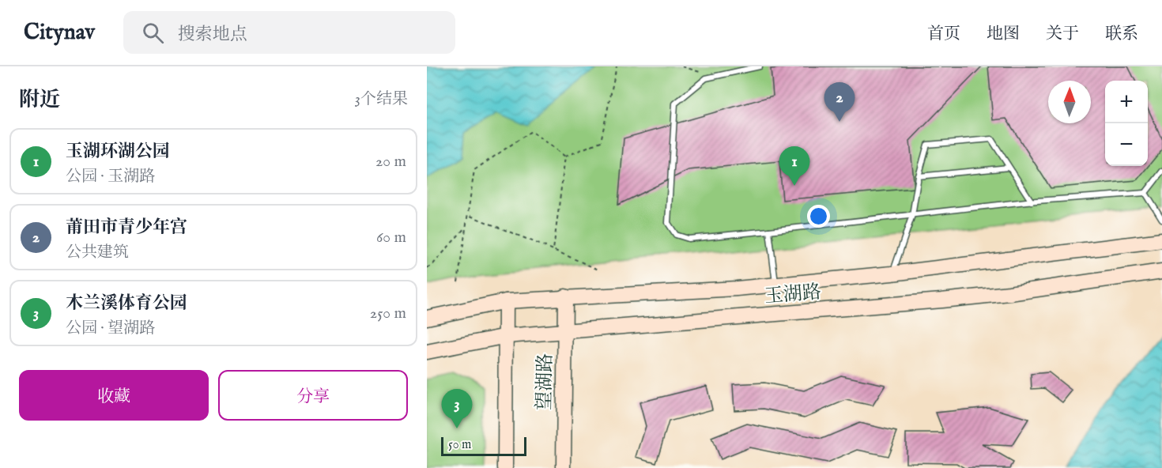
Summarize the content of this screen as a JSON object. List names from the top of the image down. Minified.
{"streets":{"main road":["玉湖路","望湖路"]},"crossings":[["玉湖路","望湖路"]],"scale_bar":"50 m","north":"top","page":{"header":"Citynav","search":"搜索地点","nav":["首页","地图","关于","联系"],"heading":["附近","3个结果"],"map_buttons":["+","−"],"pins":["2","1","3"],"list":[{"mark":"1","name":"玉湖环湖公园","note":"公园 · 玉湖路","value":"20 m"},{"mark":"2","name":"莆田市青少年宫","note":"公共建筑","value":"60 m"},{"mark":"3","name":"木兰溪体育公园","note":"公园 · 望湖路","value":"250 m"}],"buttons":["收藏","分享"],"scale":"50 m"}}
